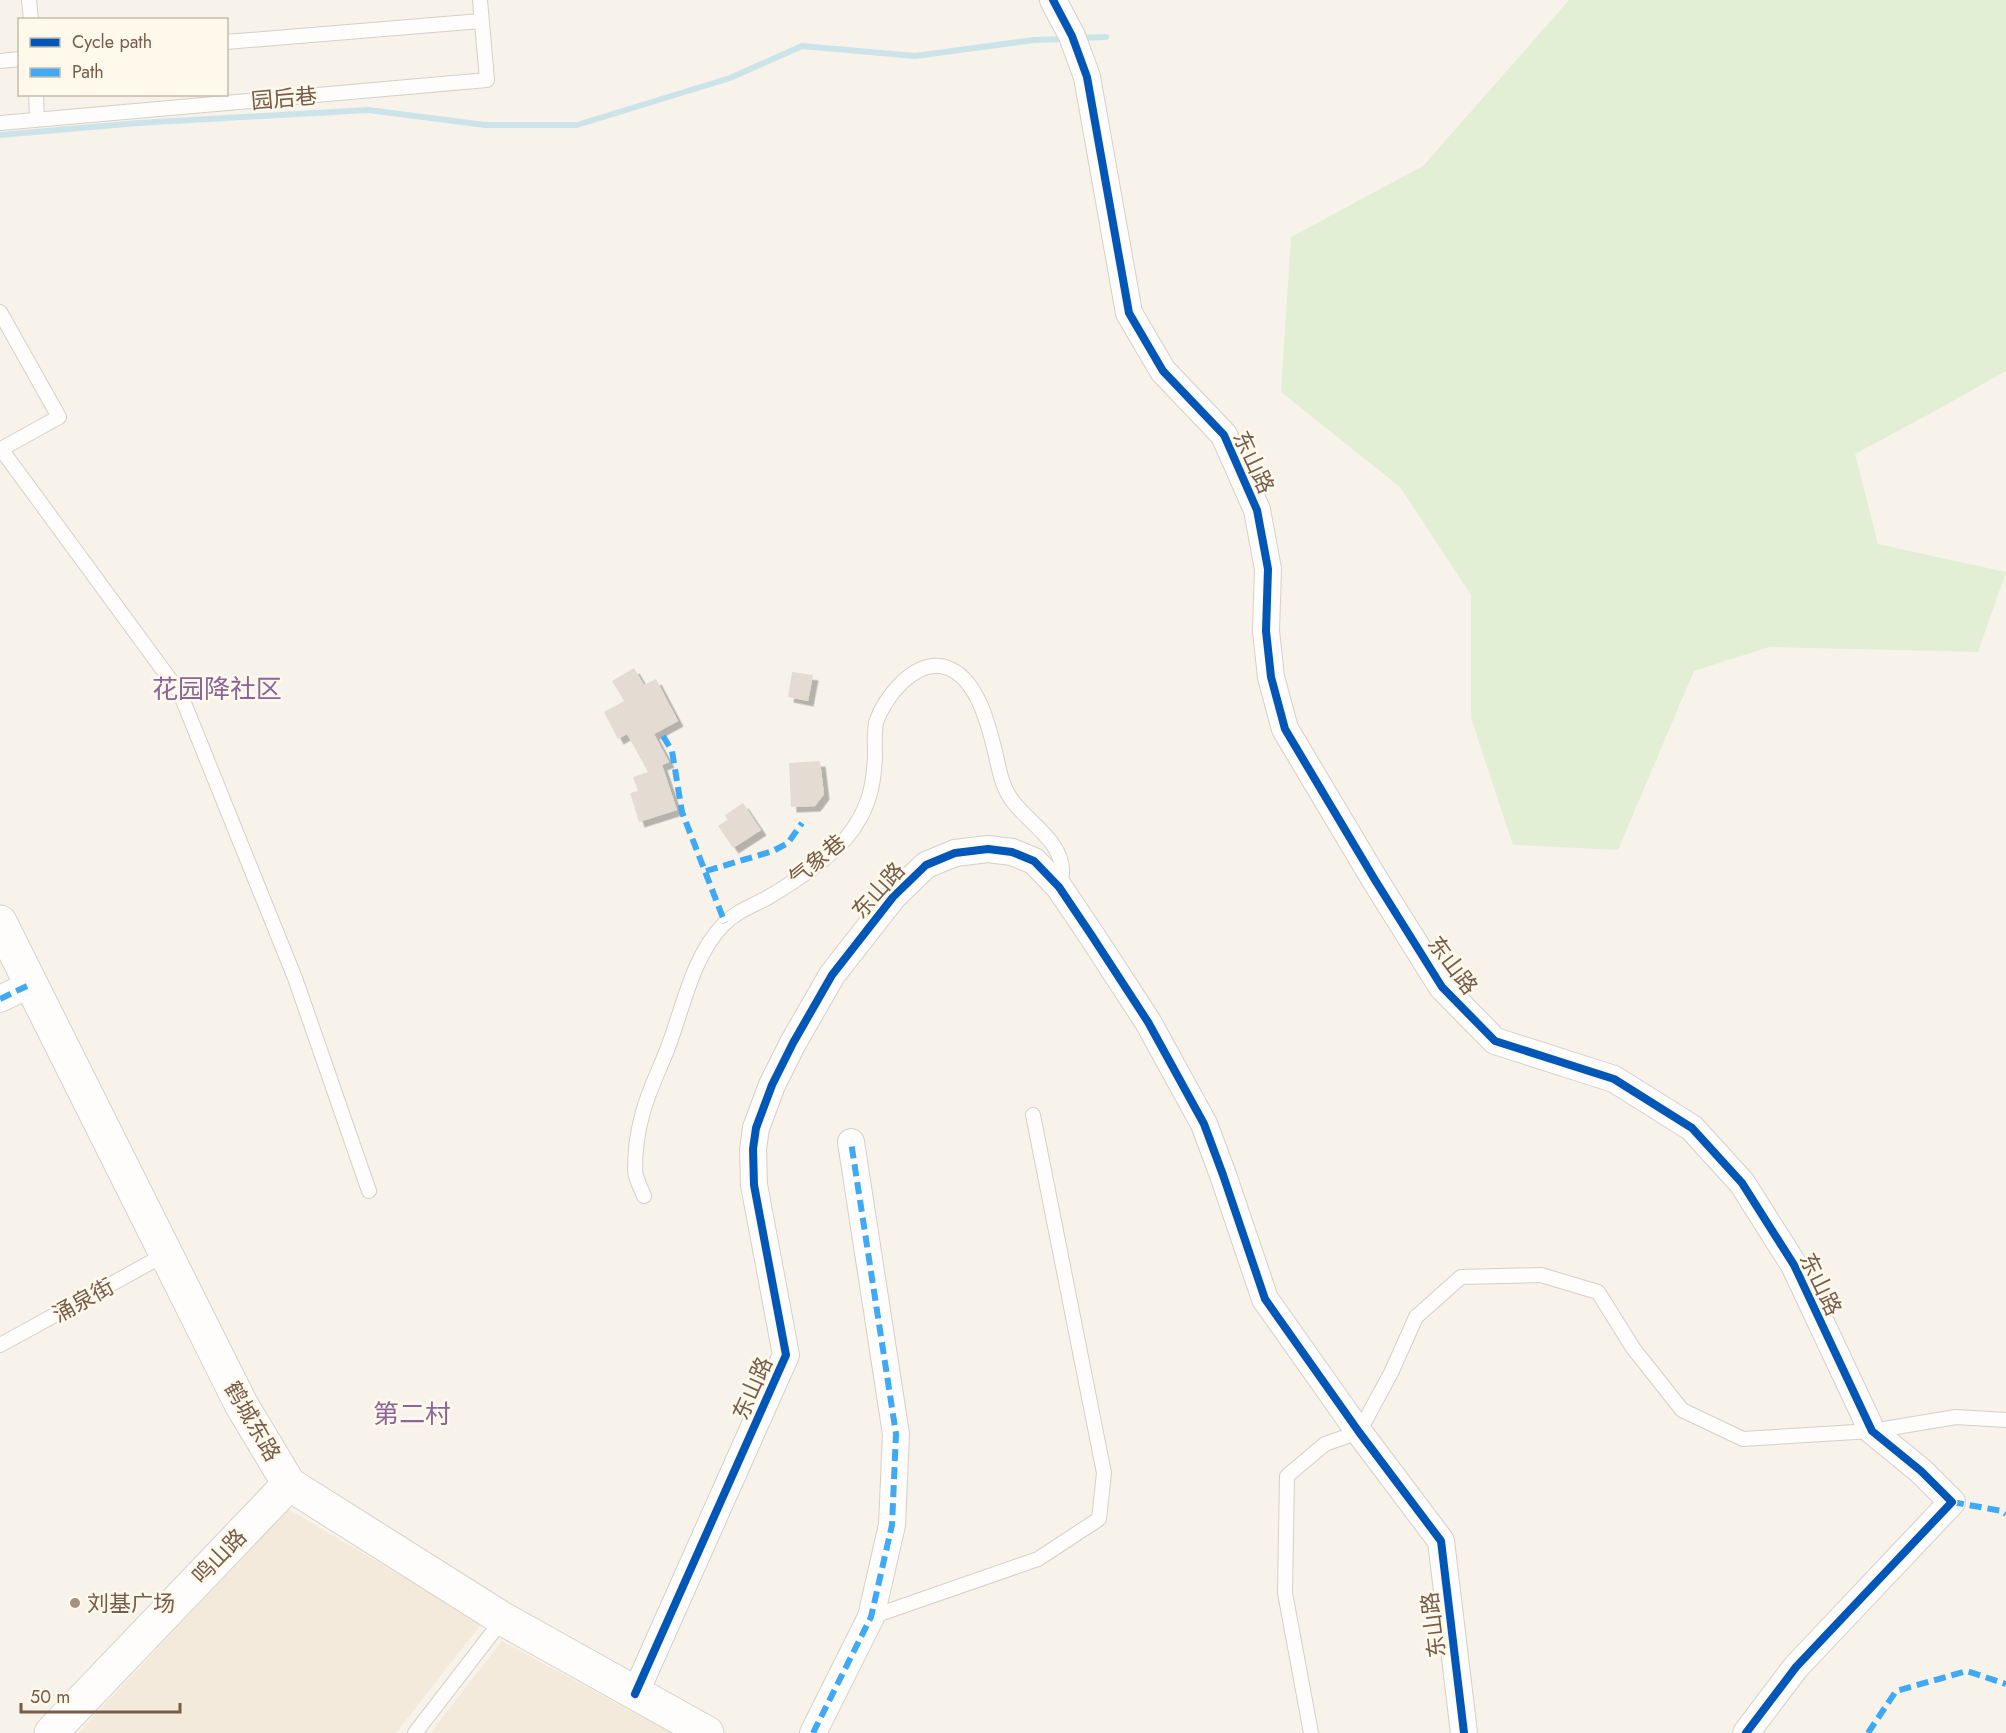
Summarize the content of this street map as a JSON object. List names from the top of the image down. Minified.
{"streets":{"street":["东山路","鹤城东路","鸣山路"],"lane":["园后巷","气象巷","涌泉街"]},"crossings":[["东山路","气象巷"],["东山路","鹤城东路"],["涌泉街","鹤城东路"],["鹤城东路","鸣山路"]],"districts":["花园降社区","第二村"],"places":["刘基广场"],"legend":["Cycle path","Path"],"scale_bar":"50 m"}
